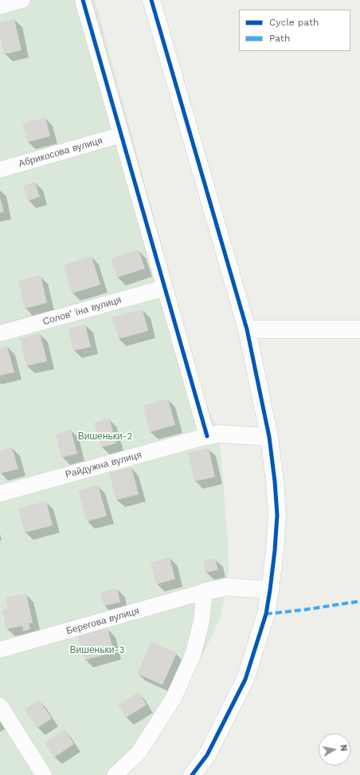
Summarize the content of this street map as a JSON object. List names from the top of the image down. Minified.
{"streets":{"street":["Абрикосова вулиця","Соловʼїна вулиця","Райдужна вулиця","Берегова вулиця"]},"parks":["Вишеньки-2","Вишеньки-3"],"legend":["Cycle path","Path"],"north":"right"}
